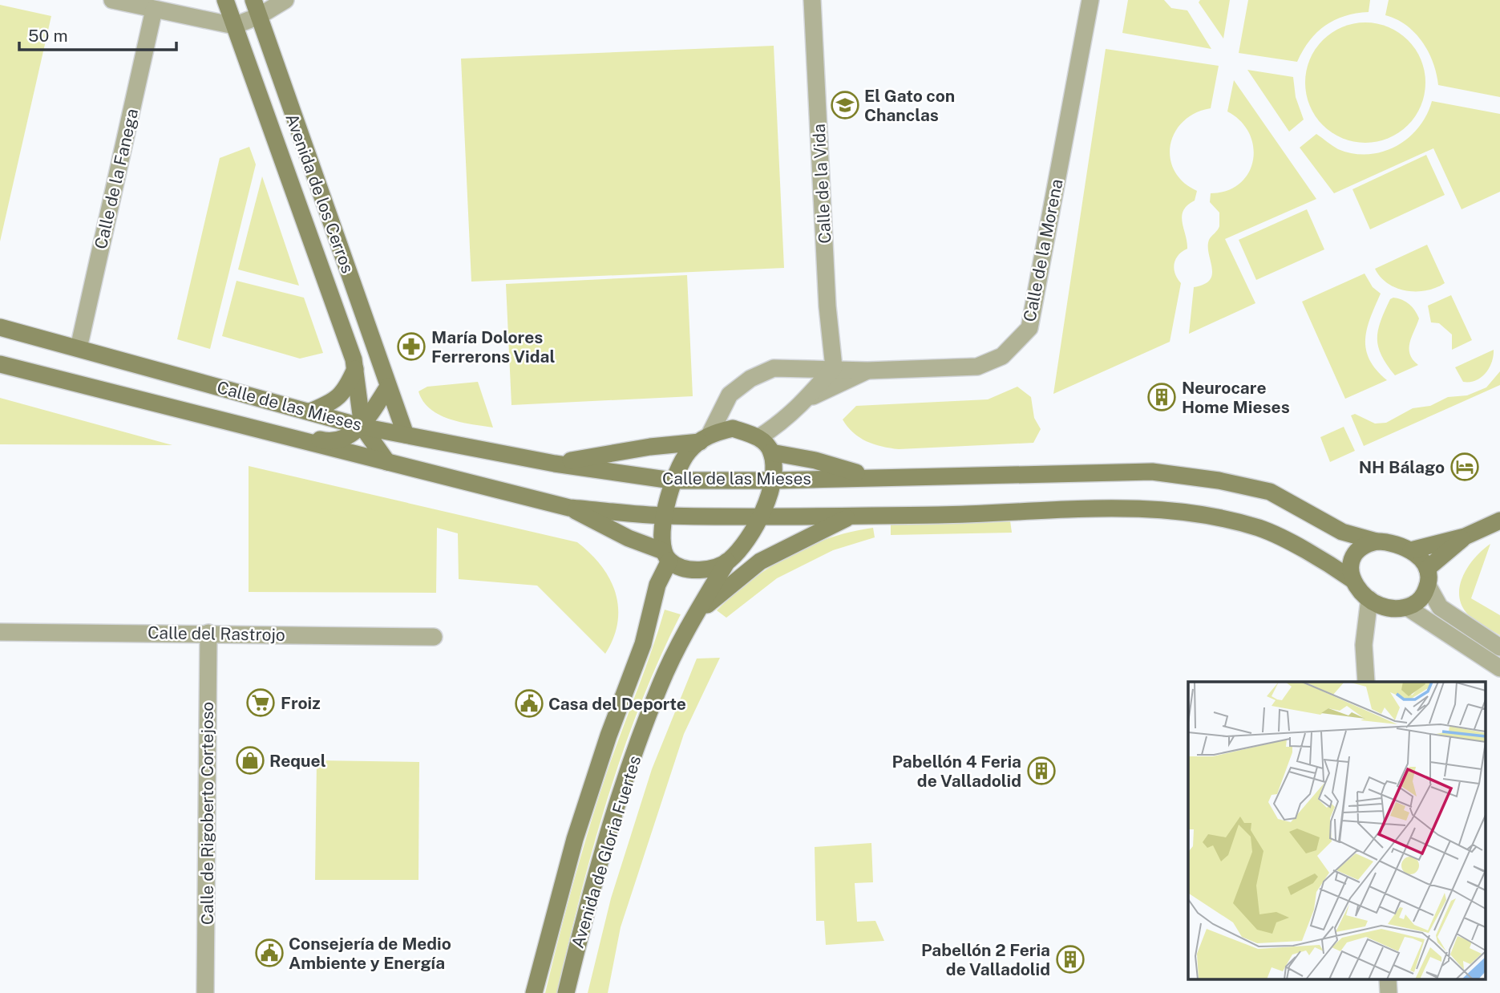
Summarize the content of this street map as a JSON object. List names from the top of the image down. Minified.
{"streets":{"main road":["Avenida de los Cerros","Calle de las Mieses","Avenida de Gloria Fuertes"],"street":["Calle de la Fanega","Calle de la Vida","Calle de la Morena","Calle del Rastrojo","Calle de Rigoberto Cortejoso"]},"crossings":[["Calle de la Fanega","Calle de las Mieses"],["Calle de la Vida","Calle de la Morena"],["Avenida de los Cerros","Calle de las Mieses"],["Calle de las Mieses","Avenida de Gloria Fuertes"],["Calle del Rastrojo","Calle de Rigoberto Cortejoso"]],"places":{"school or university":["El Gato con Chanclas"],"pharmacy":["María Dolores Ferrerons Vidal"],"building":["Neurocare Home Mieses","Pabellón 4 Feria de Valladolid","Pabellón 2 Feria de Valladolid"],"hotel":["NH Bálago"],"supermarket":["Froiz"],"public building":["Casa del Deporte","Consejería de Medio Ambiente y Energía"],"shop":["Requel"]},"scale_bar":"50 m"}
